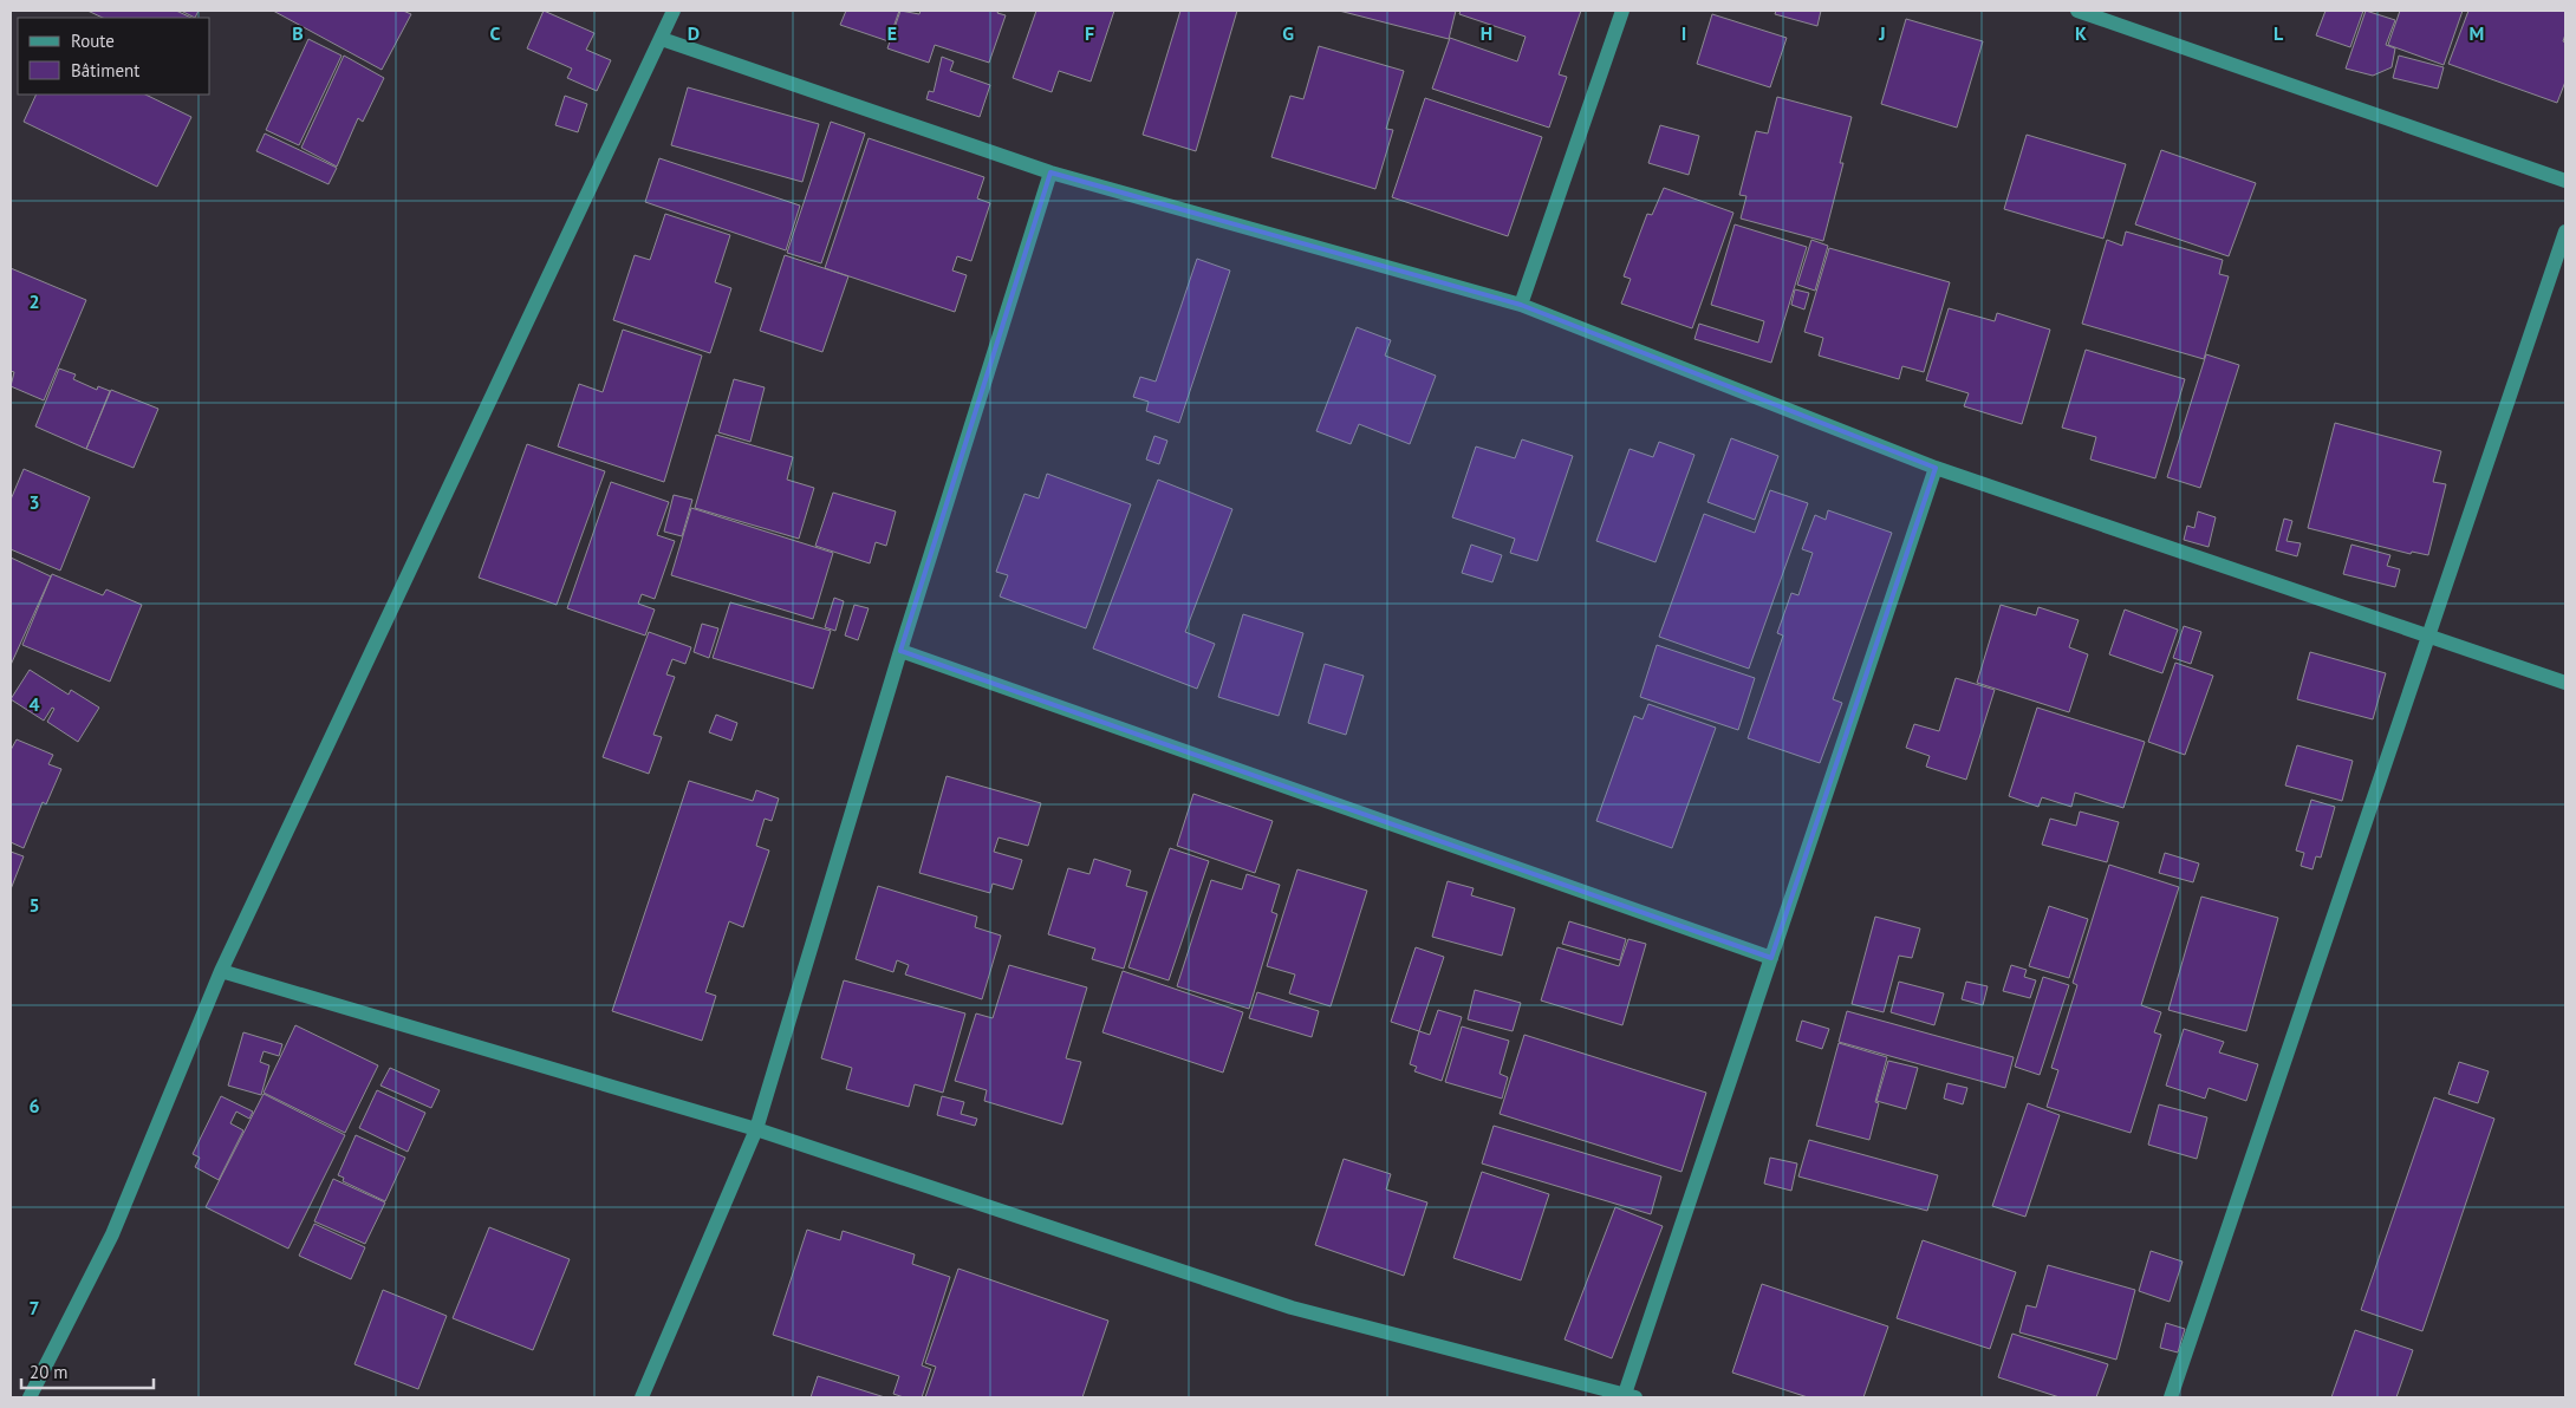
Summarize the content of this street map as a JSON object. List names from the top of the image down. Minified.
{"legend":["Route","Bâtiment"],"scale_bar":"20 m","grid":{"columns":["B","C","D","E","F","G","H","I","J","K","L","M"],"rows":["2","3","4","5","6","7"]}}
